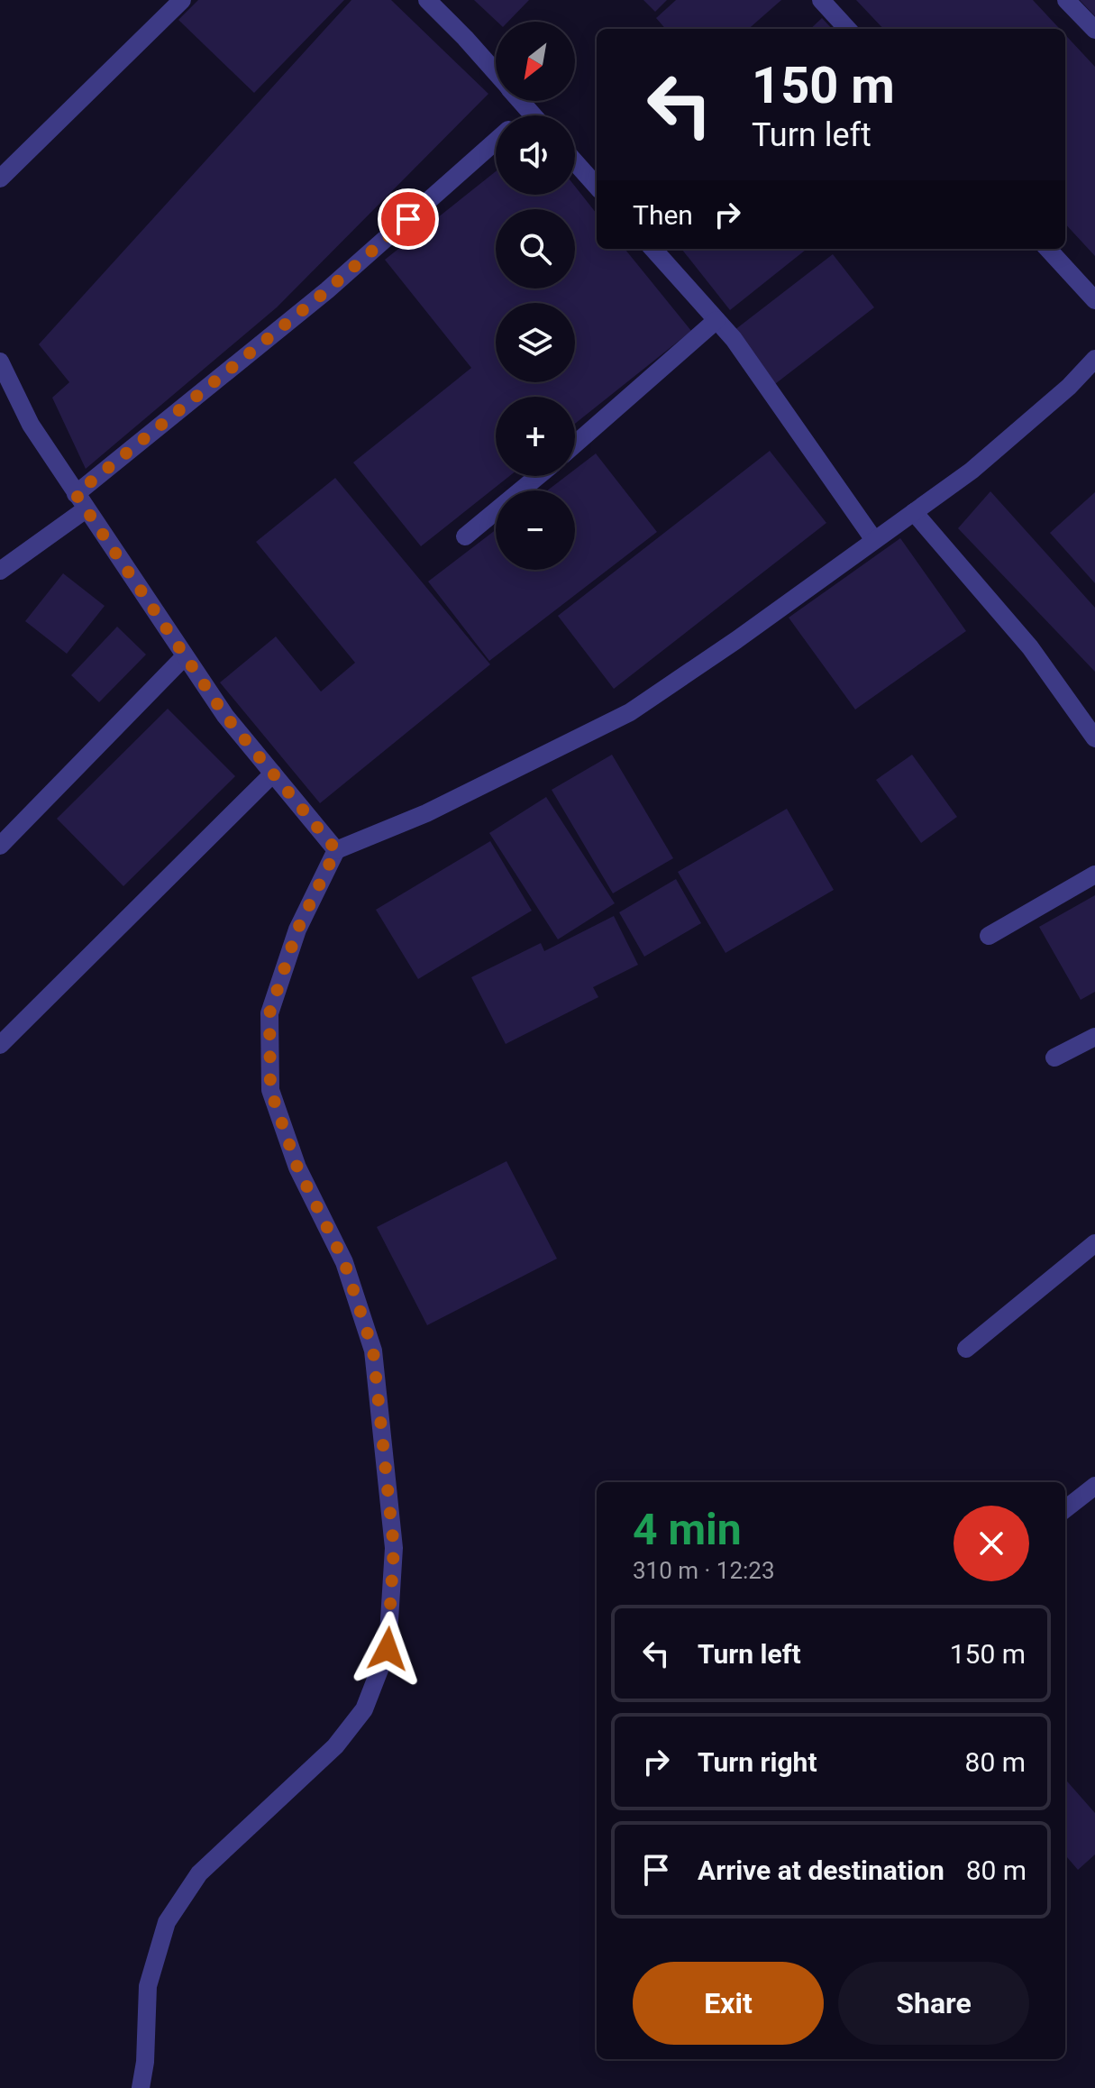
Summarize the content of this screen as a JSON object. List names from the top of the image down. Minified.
{"north":"bottom left","page":{"map_buttons":["+","−"],"turn":["150 m","Turn left"],"then":"Then","heading":["4 min","310 m · 12:23"],"list":[{"name":"Turn left","value":"150 m"},{"name":"Turn right","value":"80 m"},{"name":"Arrive at destination","value":"80 m"}],"buttons":["Exit","Share"]}}
